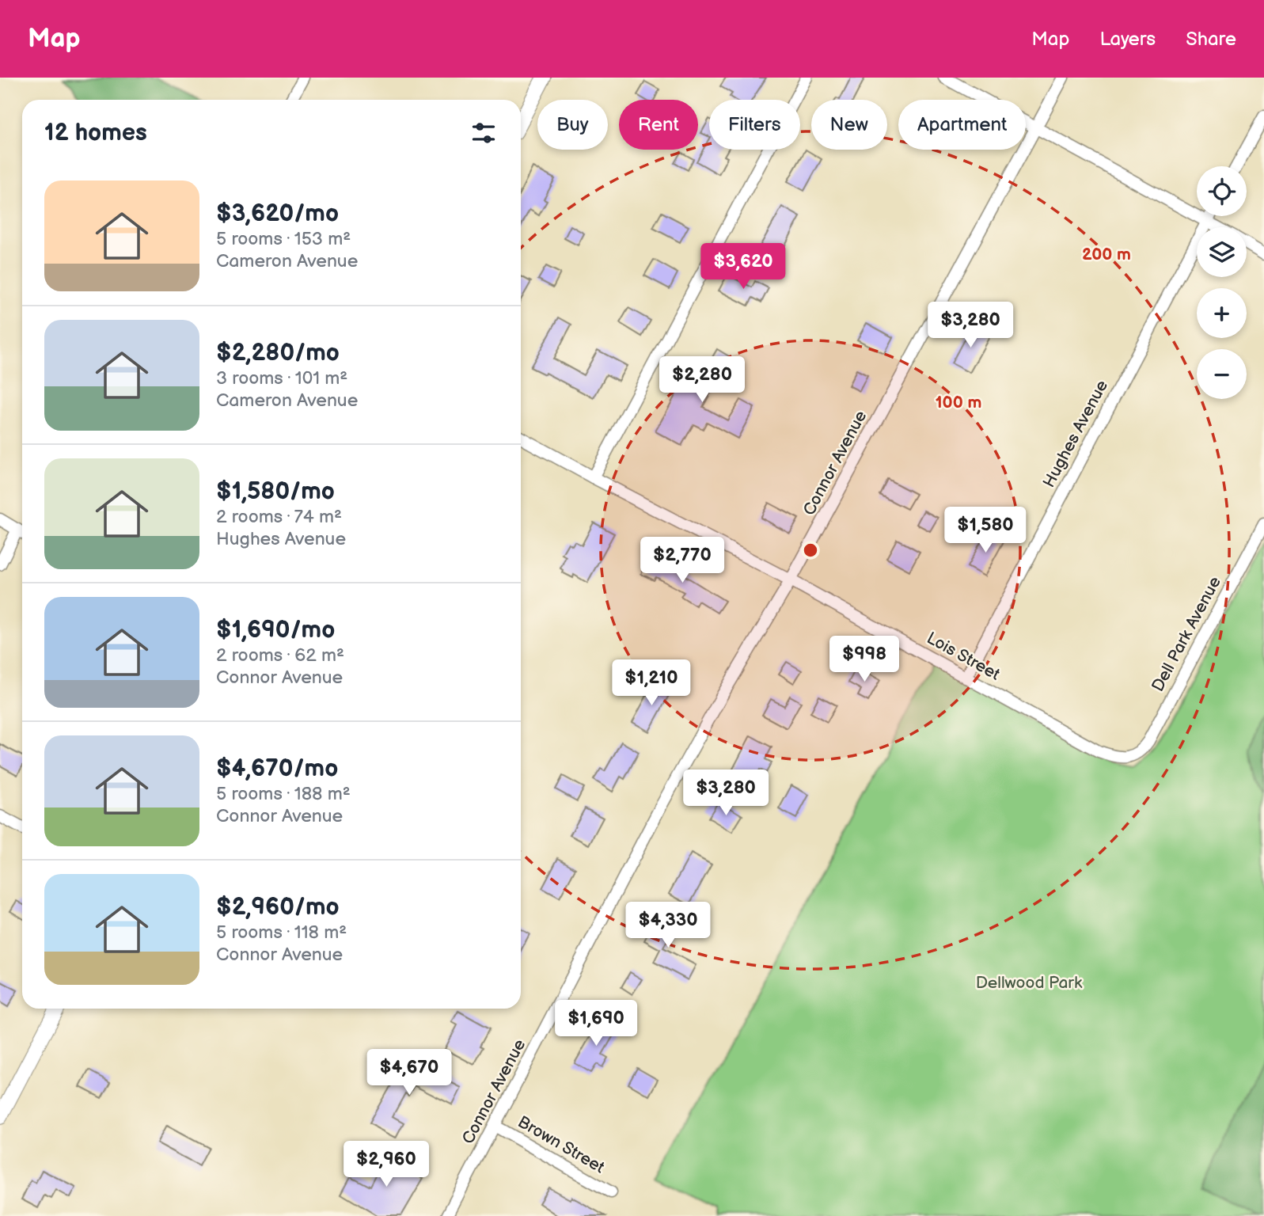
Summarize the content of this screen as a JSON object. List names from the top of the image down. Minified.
{"streets":{"street":["Hughes Avenue","Connor Avenue","Dell Park Avenue","Lois Street","Brown Street"]},"crossings":[["Hughes Avenue","Lois Street"],["Connor Avenue","Lois Street"],["Connor Avenue","Brown Street"],["Dell Park Avenue","Lois Street"]],"parks":["Dellwood Park"],"page":{"header":"Map","nav":["Map","Layers","Share"],"chip":["Buy","Rent","Filters","New","Apartment"],"heading":"12 homes","map_buttons":["+","−"],"list":[{"name":"$3,620/mo","note":"5 rooms · 153 m² · Cameron Avenue"},{"name":"$2,280/mo","note":"3 rooms · 101 m² · Cameron Avenue"},{"name":"$1,580/mo","note":"2 rooms · 74 m² · Hughes Avenue"},{"name":"$1,690/mo","note":"2 rooms · 62 m² · Connor Avenue"},{"name":"$4,670/mo","note":"5 rooms · 188 m² · Connor Avenue"},{"name":"$2,960/mo","note":"5 rooms · 118 m² · Connor Avenue"}],"price":["$3,620","$3,280","$2,280","$1,580","$2,770","$998","$1,210","$3,280","$4,330","$1,690","$4,670","$2,960"]},"rings":["200 m","100 m"]}
